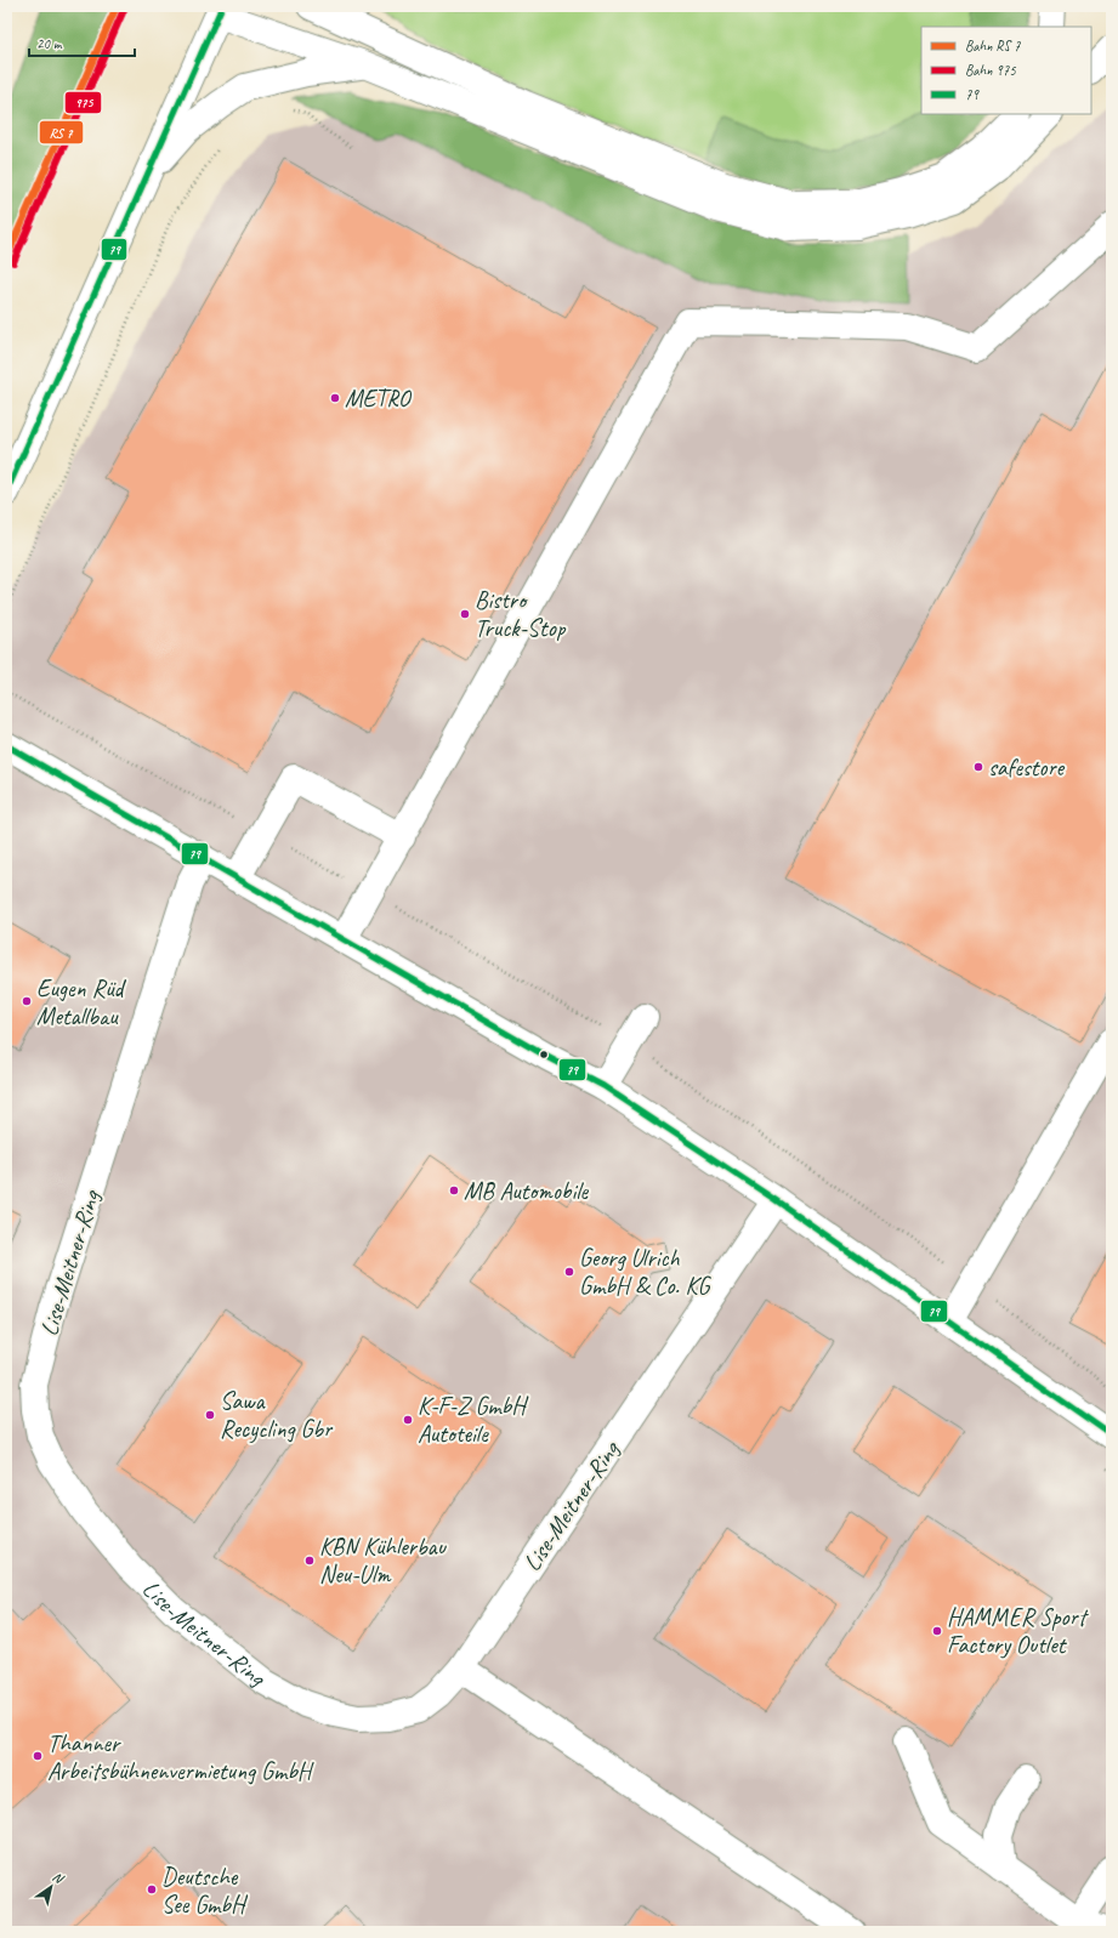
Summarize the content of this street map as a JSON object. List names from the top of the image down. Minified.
{"streets":{"main road":["Lise-Meitner-Ring"]},"places":["METRO","Bistro Truck-Stop","safestore","Eugen Rüd Metallbau","MB Automobile","Georg Ulrich GmbH & Co. KG","Sawa Recycling Gbr","K-F-Z GmbH Autoteile","KBN Kühlerbau Neu-Ulm","HAMMER Sport Factory Outlet","Thanner Arbeitsbühnenvermietung GmbH","Deutsche See GmbH"],"lines":["transit line 79","rail line 975"],"legend":["Bahn RS 7","Bahn 975","79"],"scale_bar":"20 m","north":"top right"}
